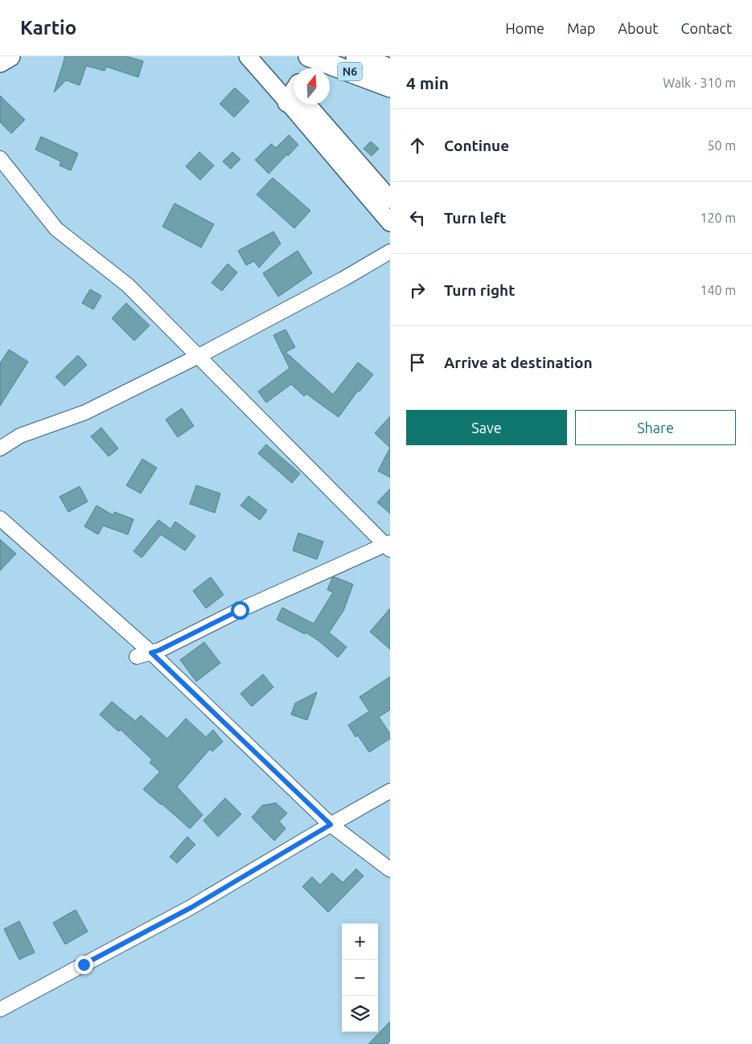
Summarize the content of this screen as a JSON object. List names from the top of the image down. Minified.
{"streets":{"highway":["N6"]},"north":"top","page":{"header":"Kartio","nav":["Home","Map","About","Contact"],"heading":["4 min","Walk · 310 m"],"list":[["Continue","50 m"],["Turn left","120 m"],["Turn right","140 m"],"Arrive at destination"],"buttons":["Save","Share"],"map_buttons":["+","−"]}}
